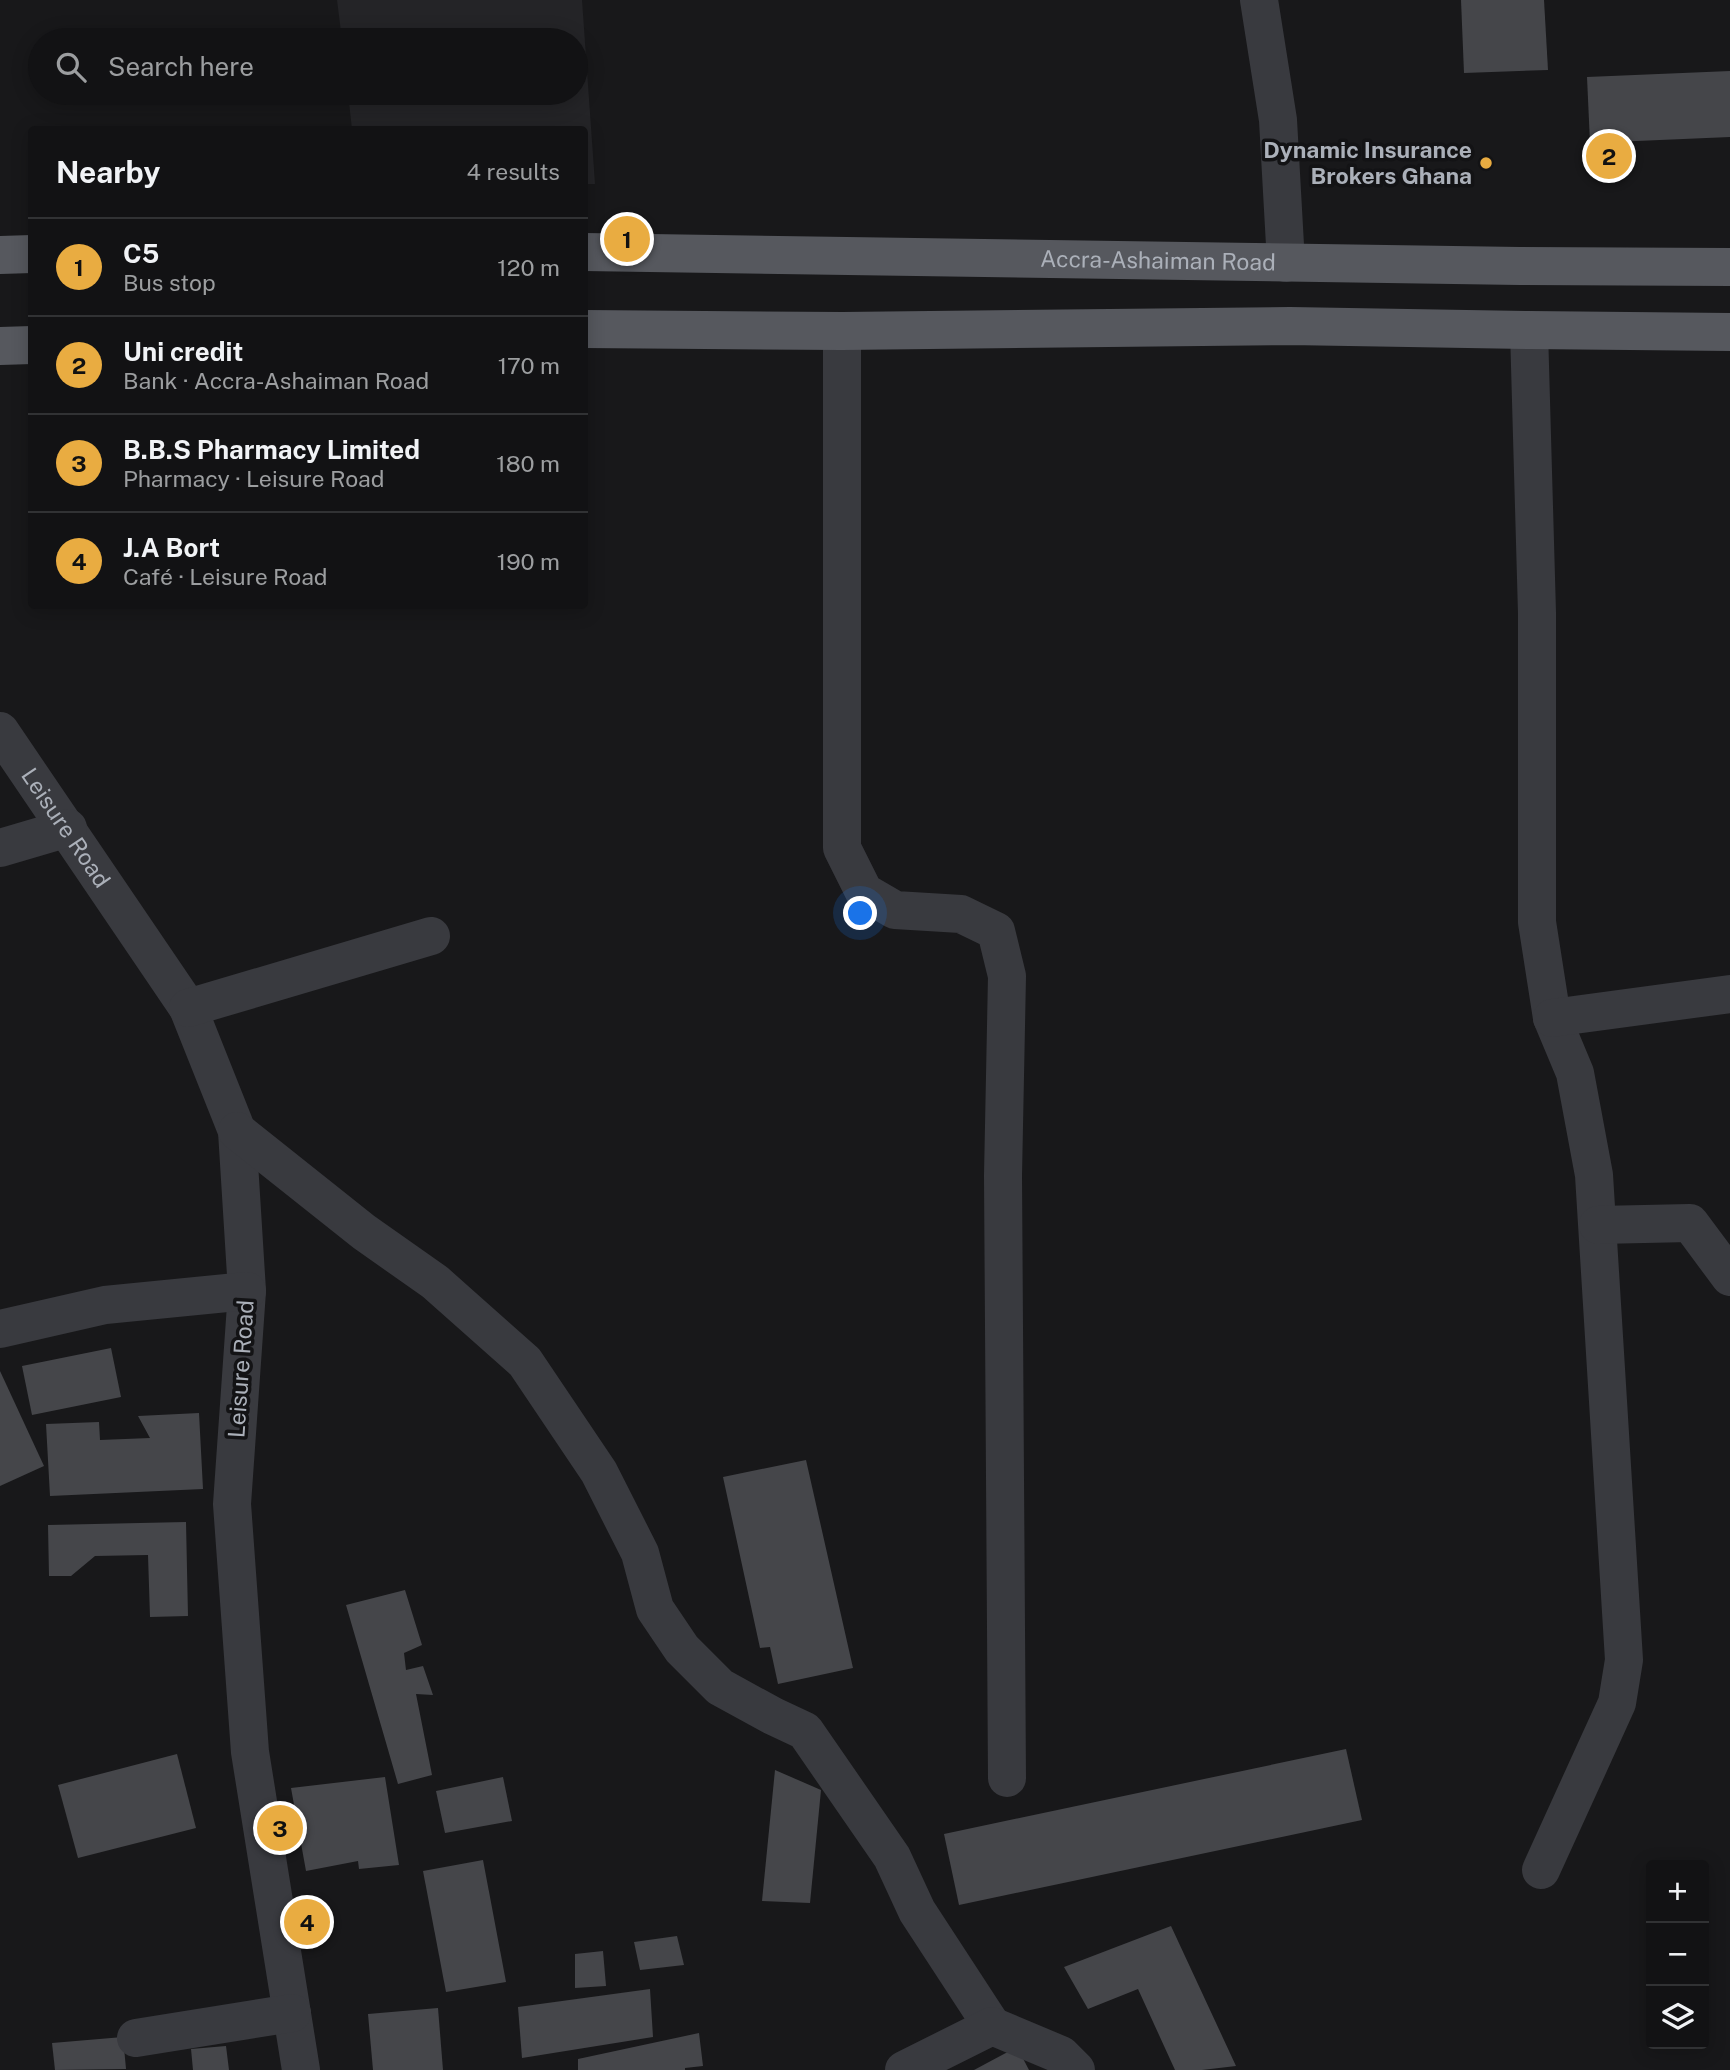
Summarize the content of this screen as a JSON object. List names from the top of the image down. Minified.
{"streets":{"main road":["Accra-Ashaiman Road"],"street":["Leisure Road"]},"places":["Dynamic Insurance Brokers Ghana"],"page":{"search":"Search here","heading":["Nearby","4 results"],"pins":["2","1","3","4"],"list":[{"mark":"1","name":"C5","note":"Bus stop","value":"120 m"},{"mark":"2","name":"Uni credit","note":"Bank · Accra-Ashaiman Road","value":"170 m"},{"mark":"3","name":"B.B.S Pharmacy Limited","note":"Pharmacy · Leisure Road","value":"180 m"},{"mark":"4","name":"J.A Bort","note":"Café · Leisure Road","value":"190 m"}],"map_buttons":["+","−"]}}
